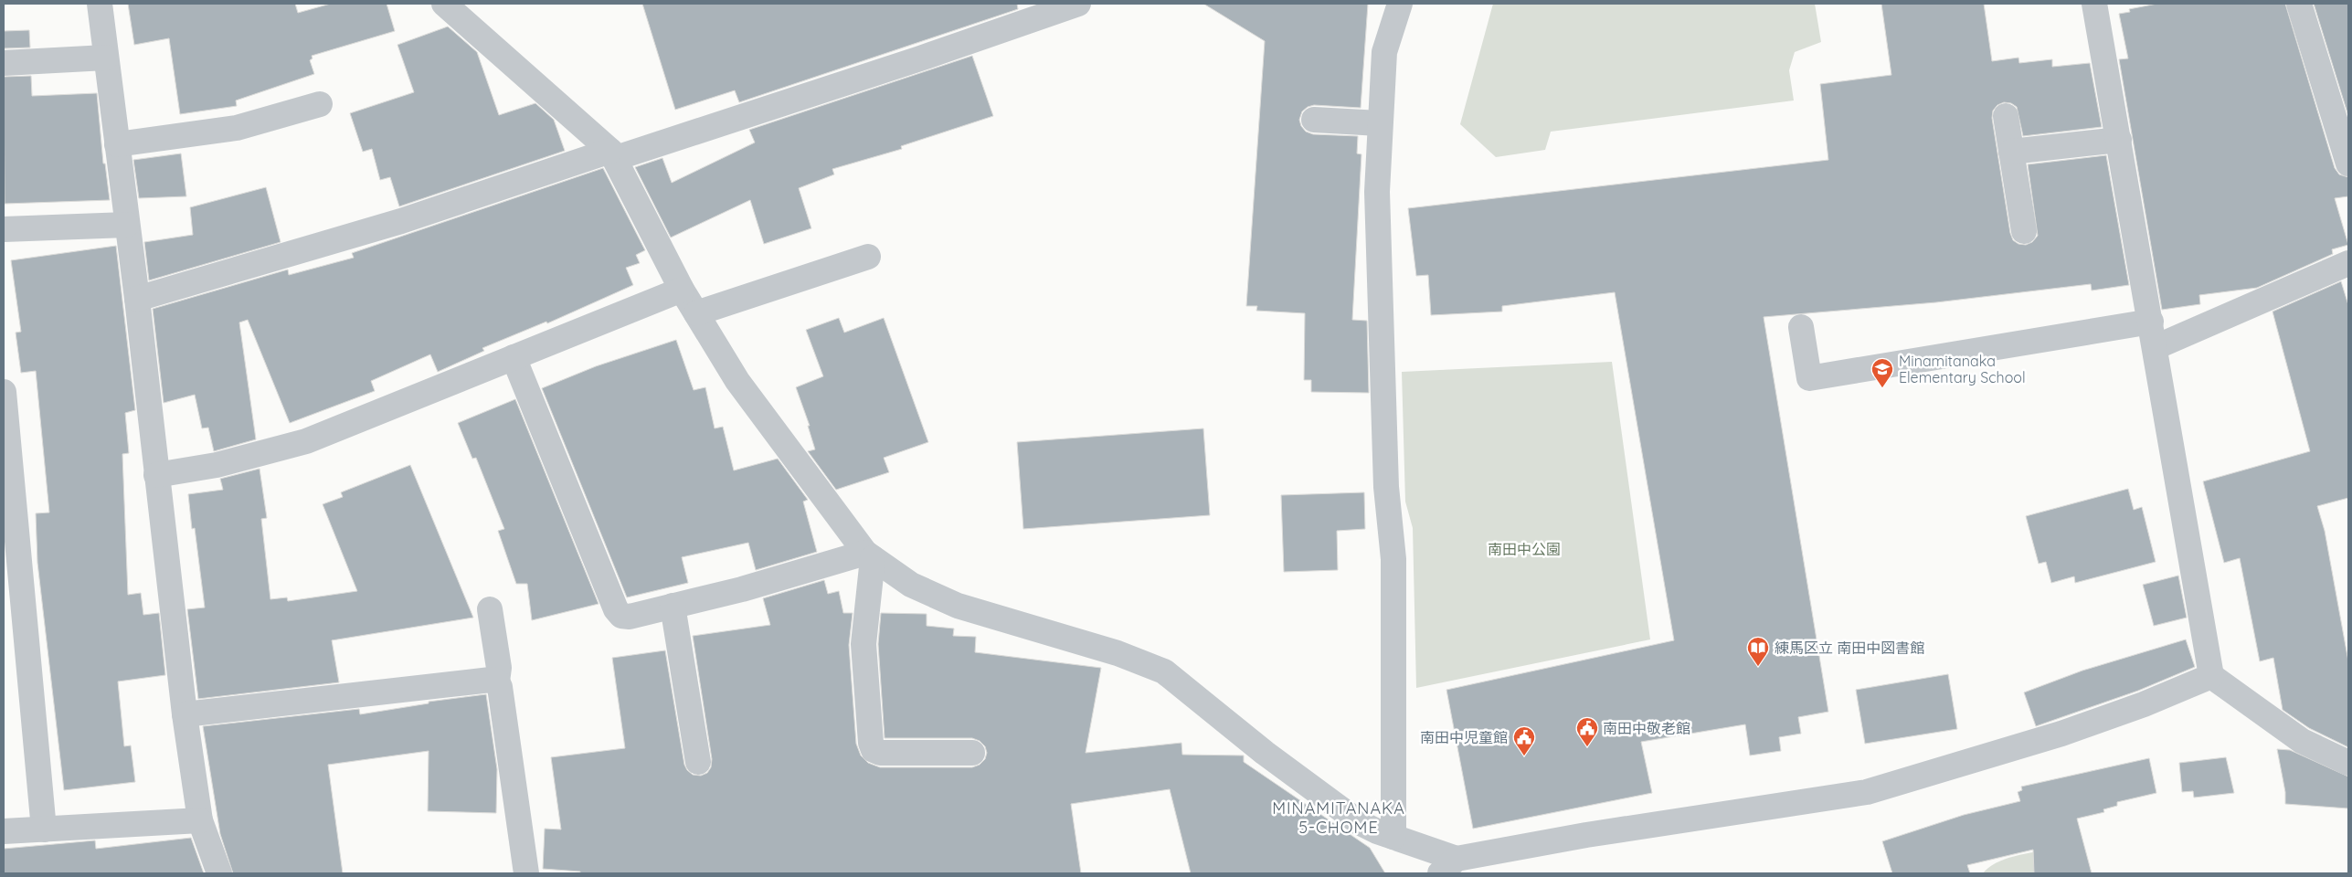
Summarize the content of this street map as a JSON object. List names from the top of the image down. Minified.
{"districts":["MINAMITANAKA 5-CHOME"],"parks":["南田中公園"],"places":{"school or university":["Minamitanaka Elementary School"],"library":["練馬区立 南田中図書館"],"public building":["南田中敬老館","南田中児童館"]}}
